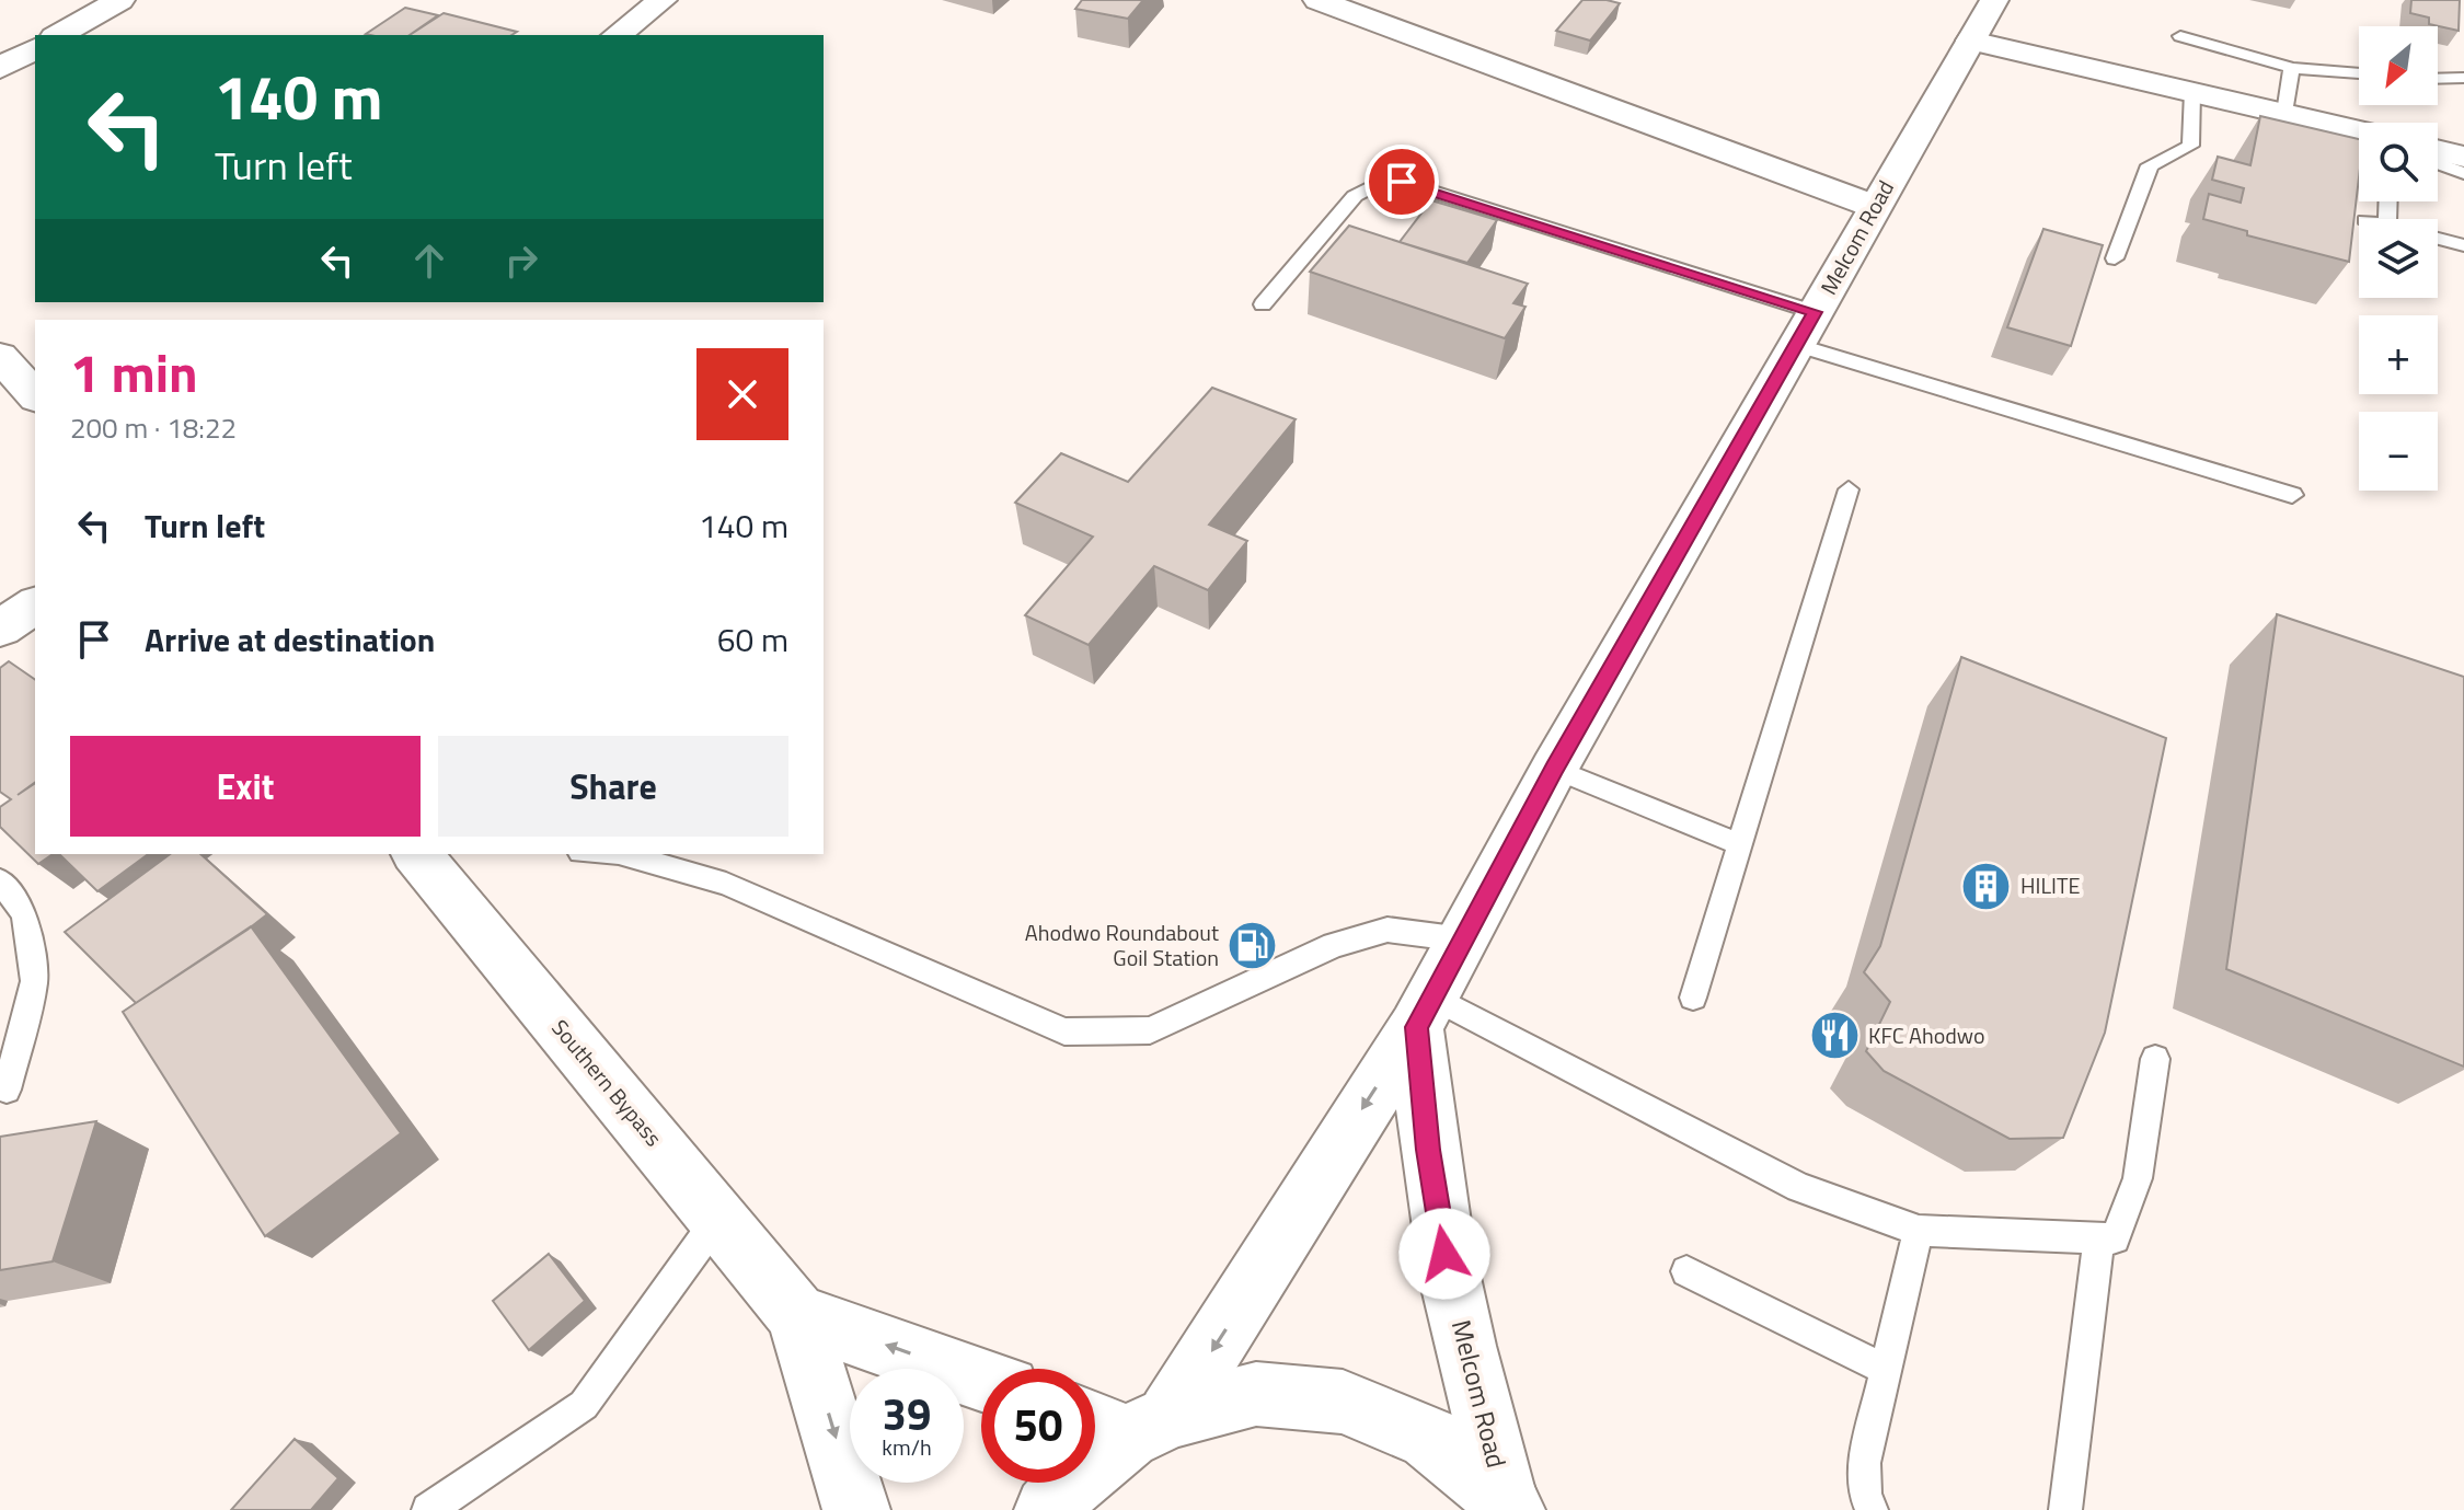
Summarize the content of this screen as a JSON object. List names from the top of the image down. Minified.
{"streets":{"main road":["Melcom Road","Southern Bypass"]},"places":{"building":["HILITE"],"fuel station":["Ahodwo Roundabout Goil Station"],"restaurant":["KFC Ahodwo"]},"north":"bottom left","page":{"map_buttons":["+","−"],"turn":["140 m","Turn left"],"heading":["1 min","200 m · 18:22"],"list":[{"name":"Turn left","value":"140 m"},{"name":"Arrive at destination","value":"60 m"}],"buttons":["Exit","Share"],"speed":"39 km/h","limit":"50"}}
